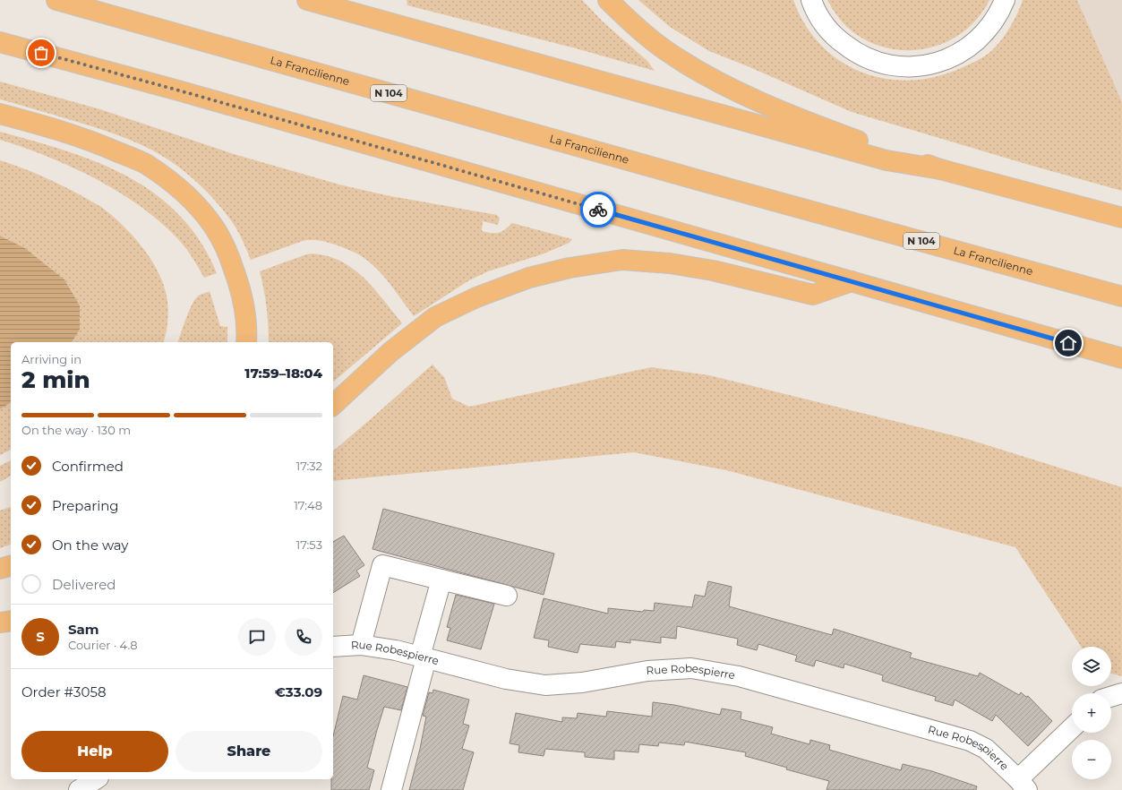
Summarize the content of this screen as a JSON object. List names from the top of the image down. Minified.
{"streets":{"highway":["La Francilienne","N 104"],"street":["Rue Robespierre"]},"page":{"heading":["2 min","Arriving in","17:59–18:04"],"panel":["Sam","Courier · 4.8","Order #3058","€33.09"],"bar":"On the way · 130 m","list":[["Confirmed","17:32"],["Preparing","17:48"],["On the way","17:53"],"Delivered"],"round":"S","map_buttons":["+","−"],"buttons":["Help","Share"]}}
